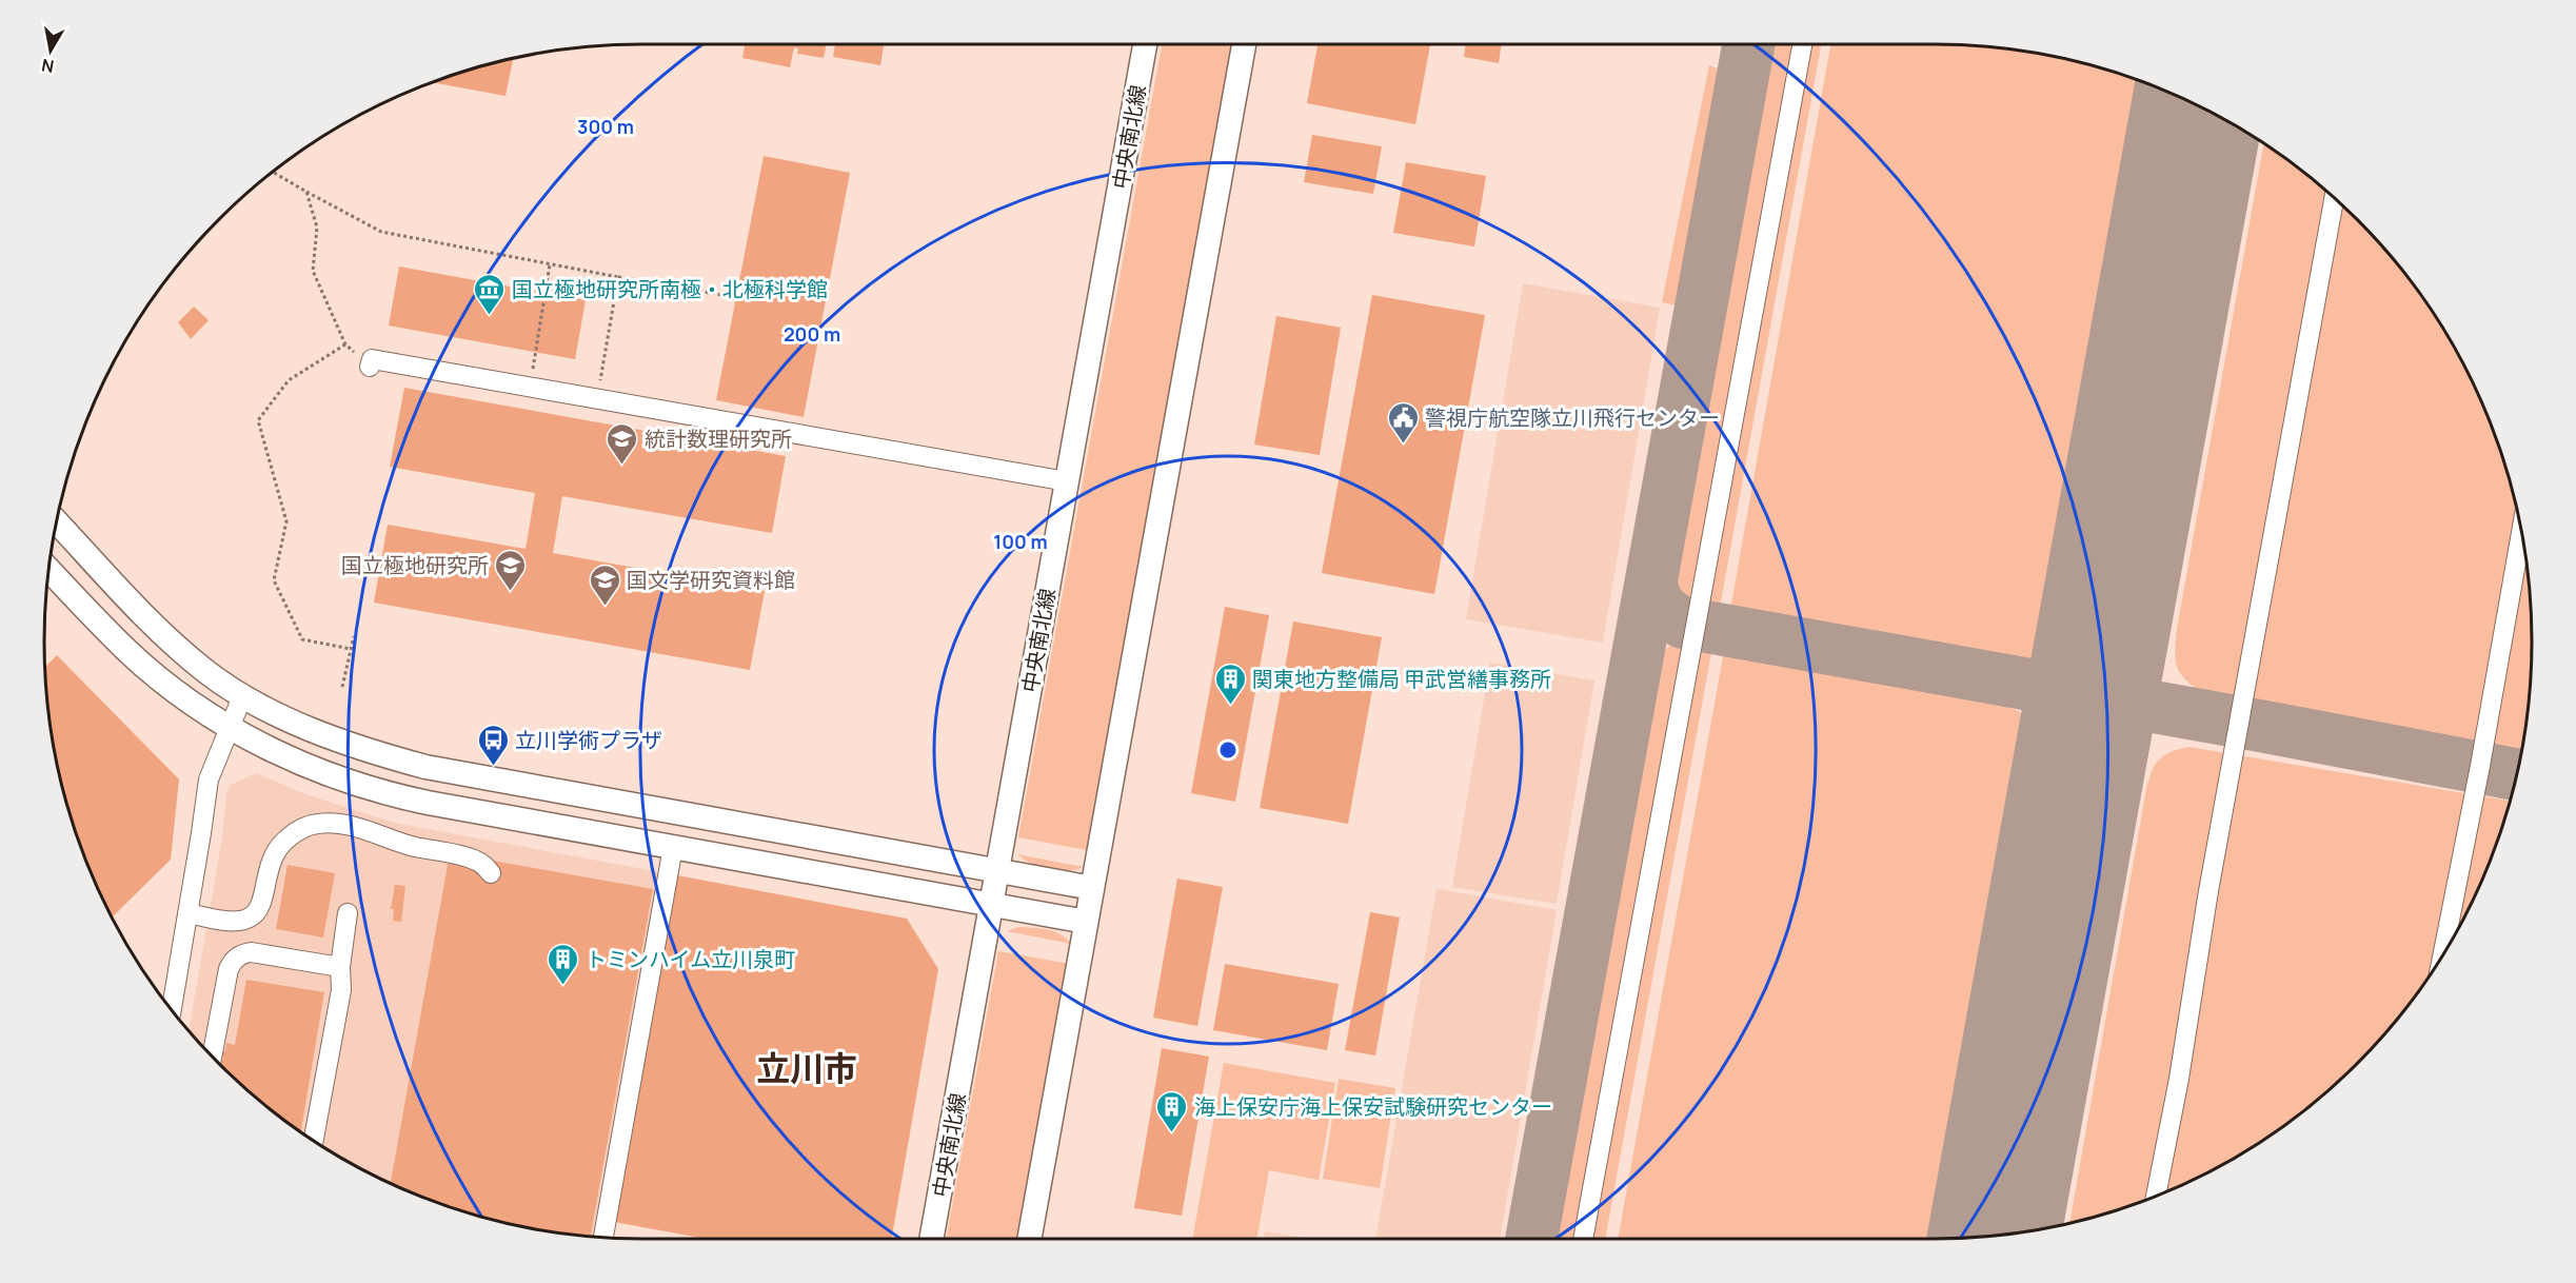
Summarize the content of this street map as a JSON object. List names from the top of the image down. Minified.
{"streets":{"main road":["中央南北線"]},"districts":["立川市"],"places":{"museum":["国立極地研究所南極・北極科学館"],"public building":["警視庁航空隊立川飛行センター"],"school or university":["統計数理研究所","国立極地研究所","国文学研究資料館"],"building":["関東地方整備局 甲武営繕事務所","トミンハイム立川泉町","海上保安庁海上保安試験研究センター"],"bus stop":["立川学術プラザ"]},"north":"bottom","rings":["300 m","200 m","100 m"]}
